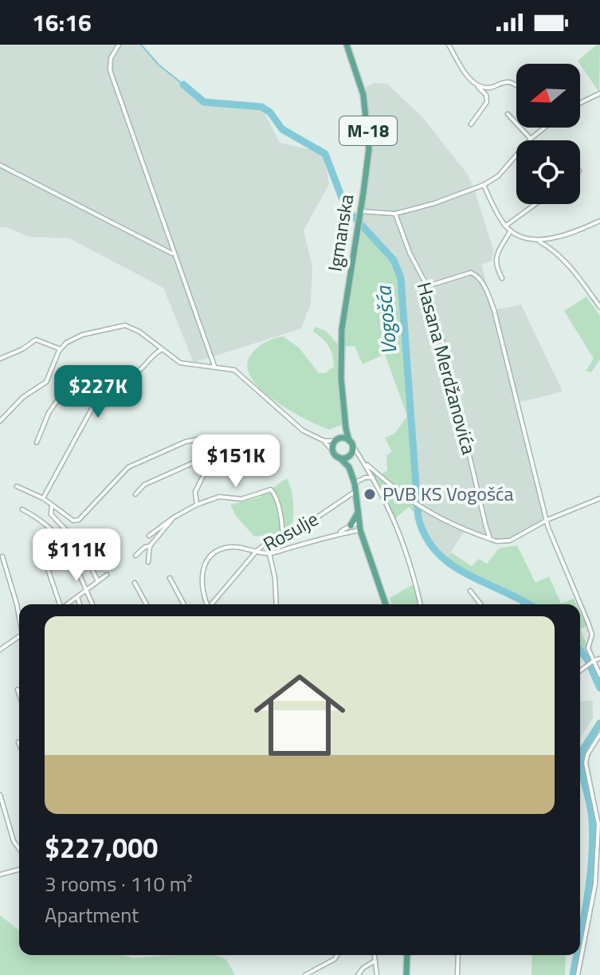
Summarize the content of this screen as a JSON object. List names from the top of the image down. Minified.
{"streets":{"main road":["M-18","Igmanska"],"street":["Hasana Merdžanovića","Rosulje"]},"crossings":[["M-18","Igmanska"],["M-18","Rosulje"]],"water":["Vogošća"],"places":["PVB KS Vogošća"],"north":"left","page":{"status":"16:16","price":["$227K","$151K","$111K"],"list":[{"name":"$227,000","note":"3 rooms · 110 m² · Apartment"}]}}
